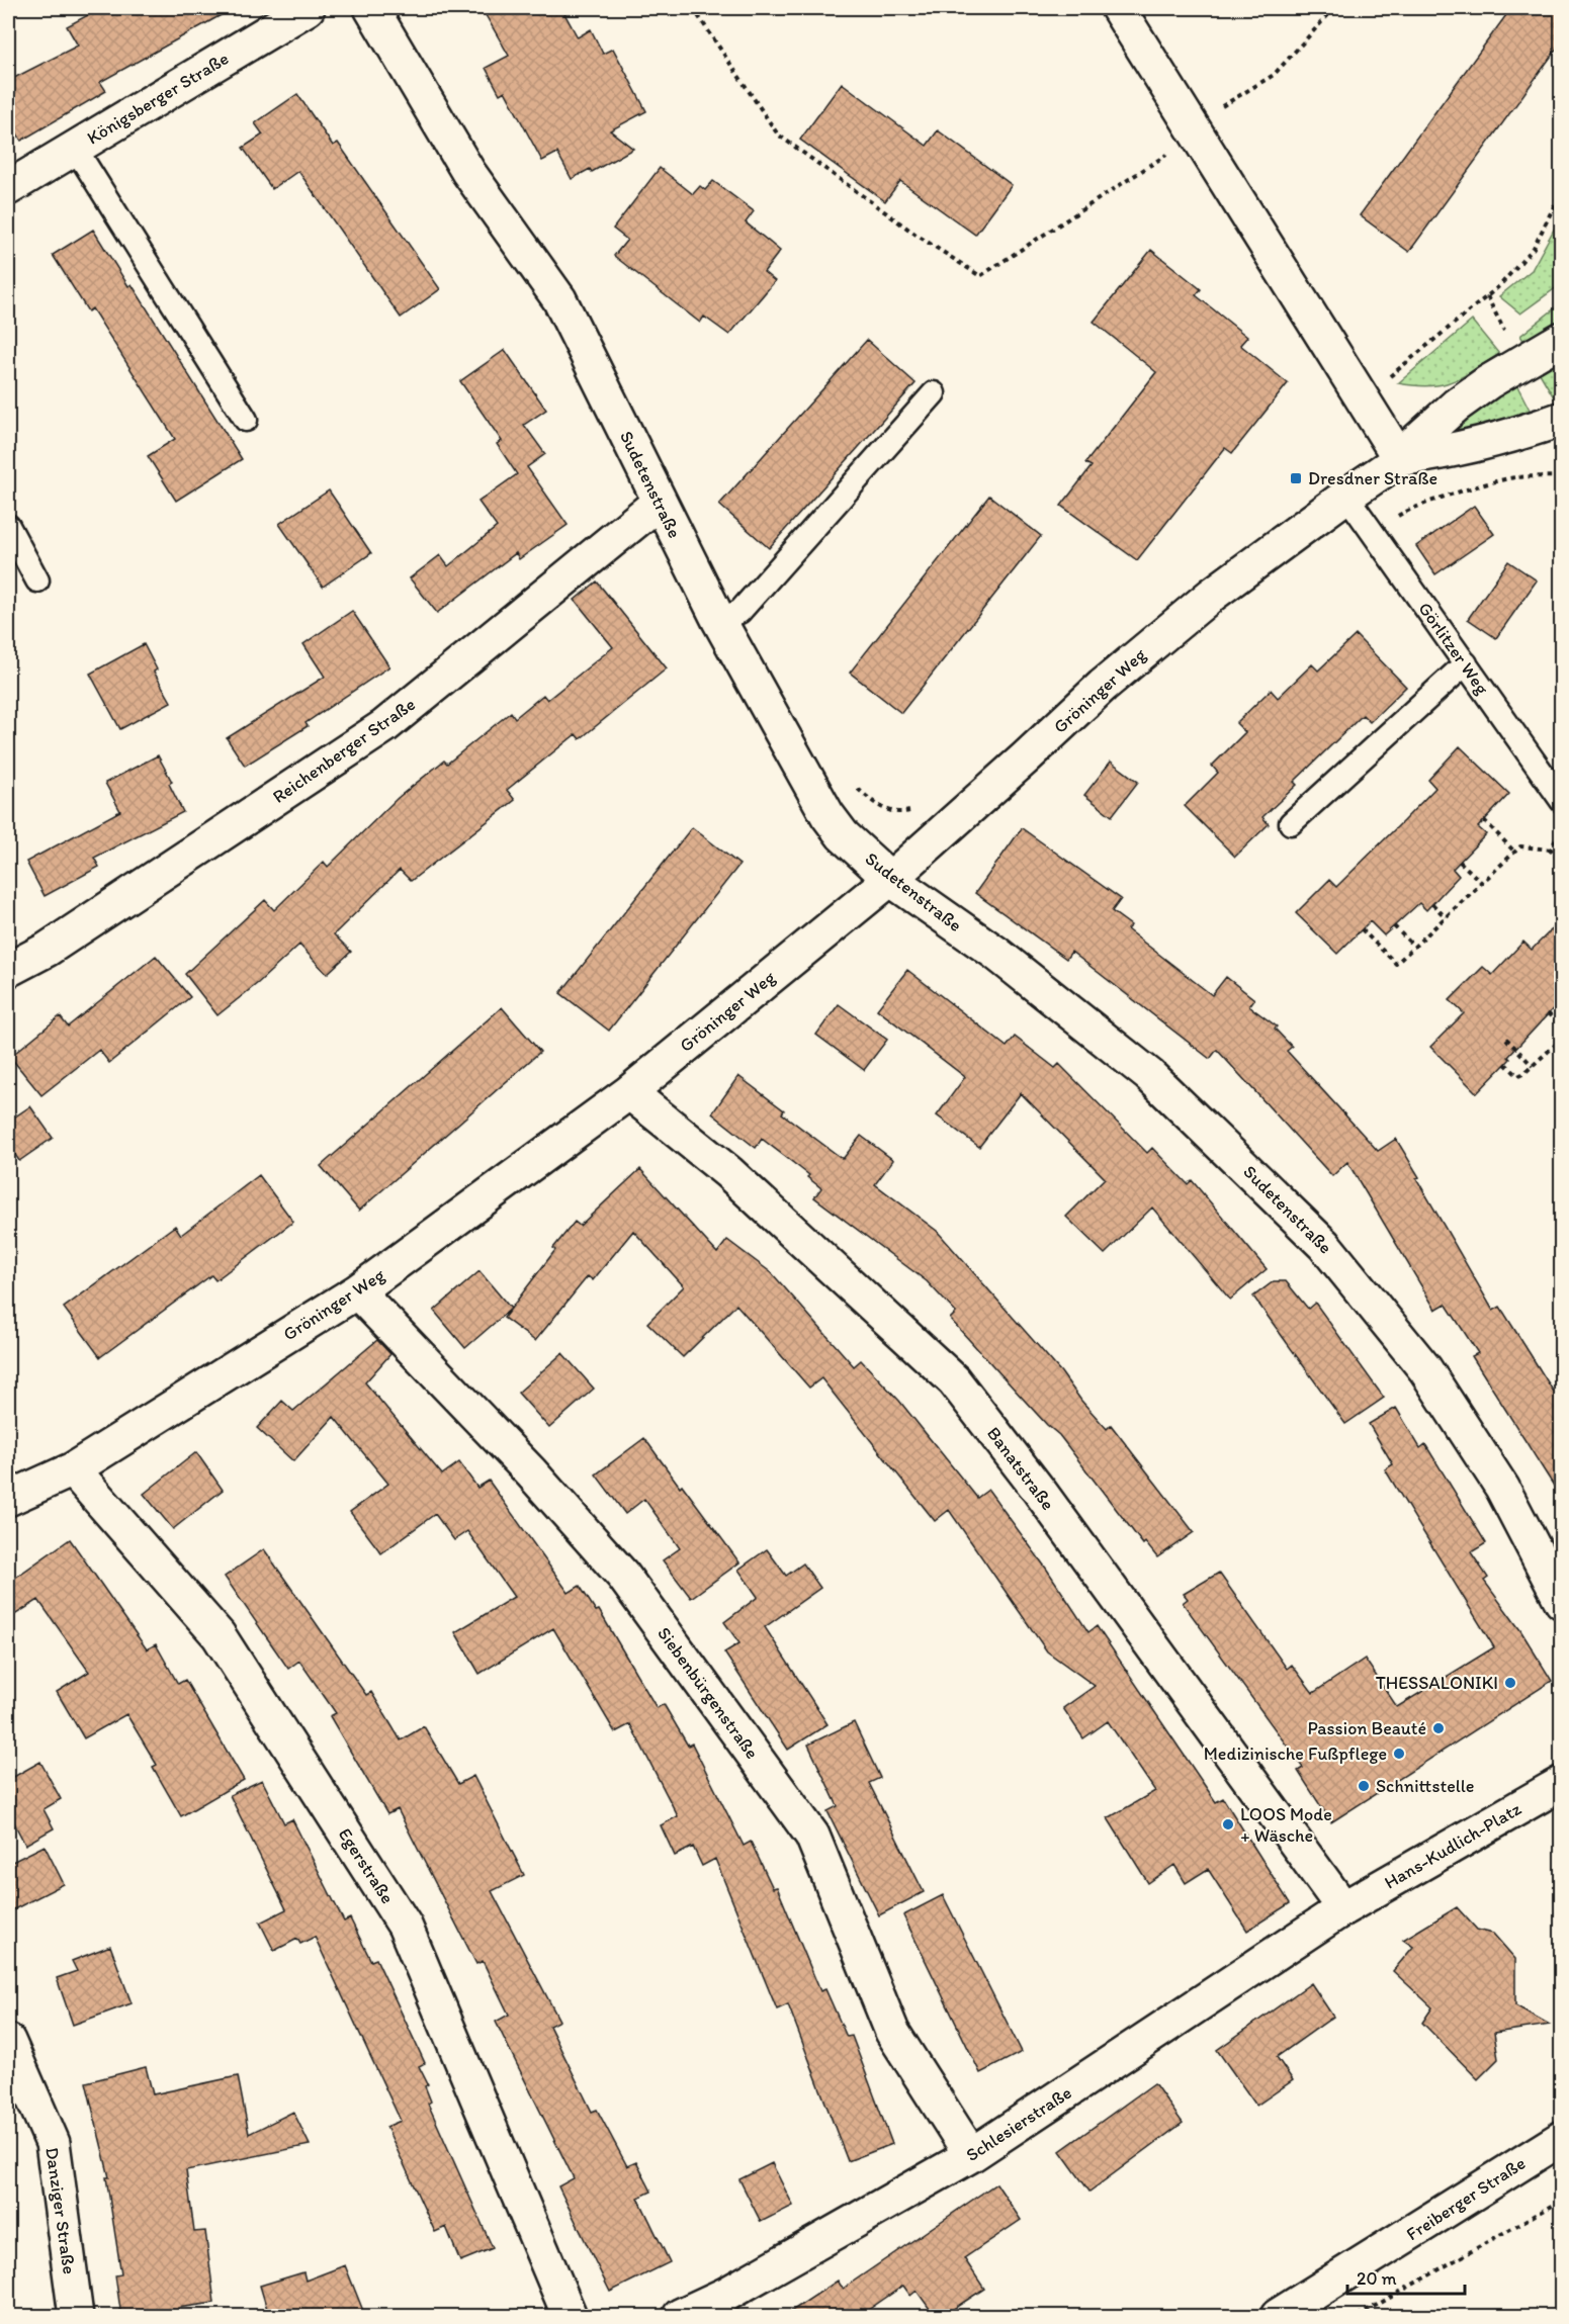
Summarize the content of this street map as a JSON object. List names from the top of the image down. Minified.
{"streets":{"street":["Königsberger Straße","Sudetenstraße","Gröninger Weg","Reichenberger Straße","Banatstraße","Siebenbürgenstraße","Hans-Kudlich-Platz","Egerstraße","Schlesierstraße","Freiberger Straße","Danziger Straße"],"lane":["Görlitzer Weg"]},"crossings":[["Sudetenstraße","Gröninger Weg"],["Sudetenstraße","Reichenberger Straße"],["Görlitzer Weg","Gröninger Weg"],["Gröninger Weg","Banatstraße"],["Gröninger Weg","Siebenbürgenstraße"],["Gröninger Weg","Egerstraße"],["Banatstraße","Hans-Kudlich-Platz"],["Banatstraße","Schlesierstraße"],["Siebenbürgenstraße","Schlesierstraße"],["Hans-Kudlich-Platz","Schlesierstraße"]],"places":{"transit":["Dresdner Straße"],"other":["THESSALONIKI","Passion Beauté","Medizinische Fußpflege","Schnittstelle","LOOS Mode + Wäsche"]},"scale_bar":"20 m"}
